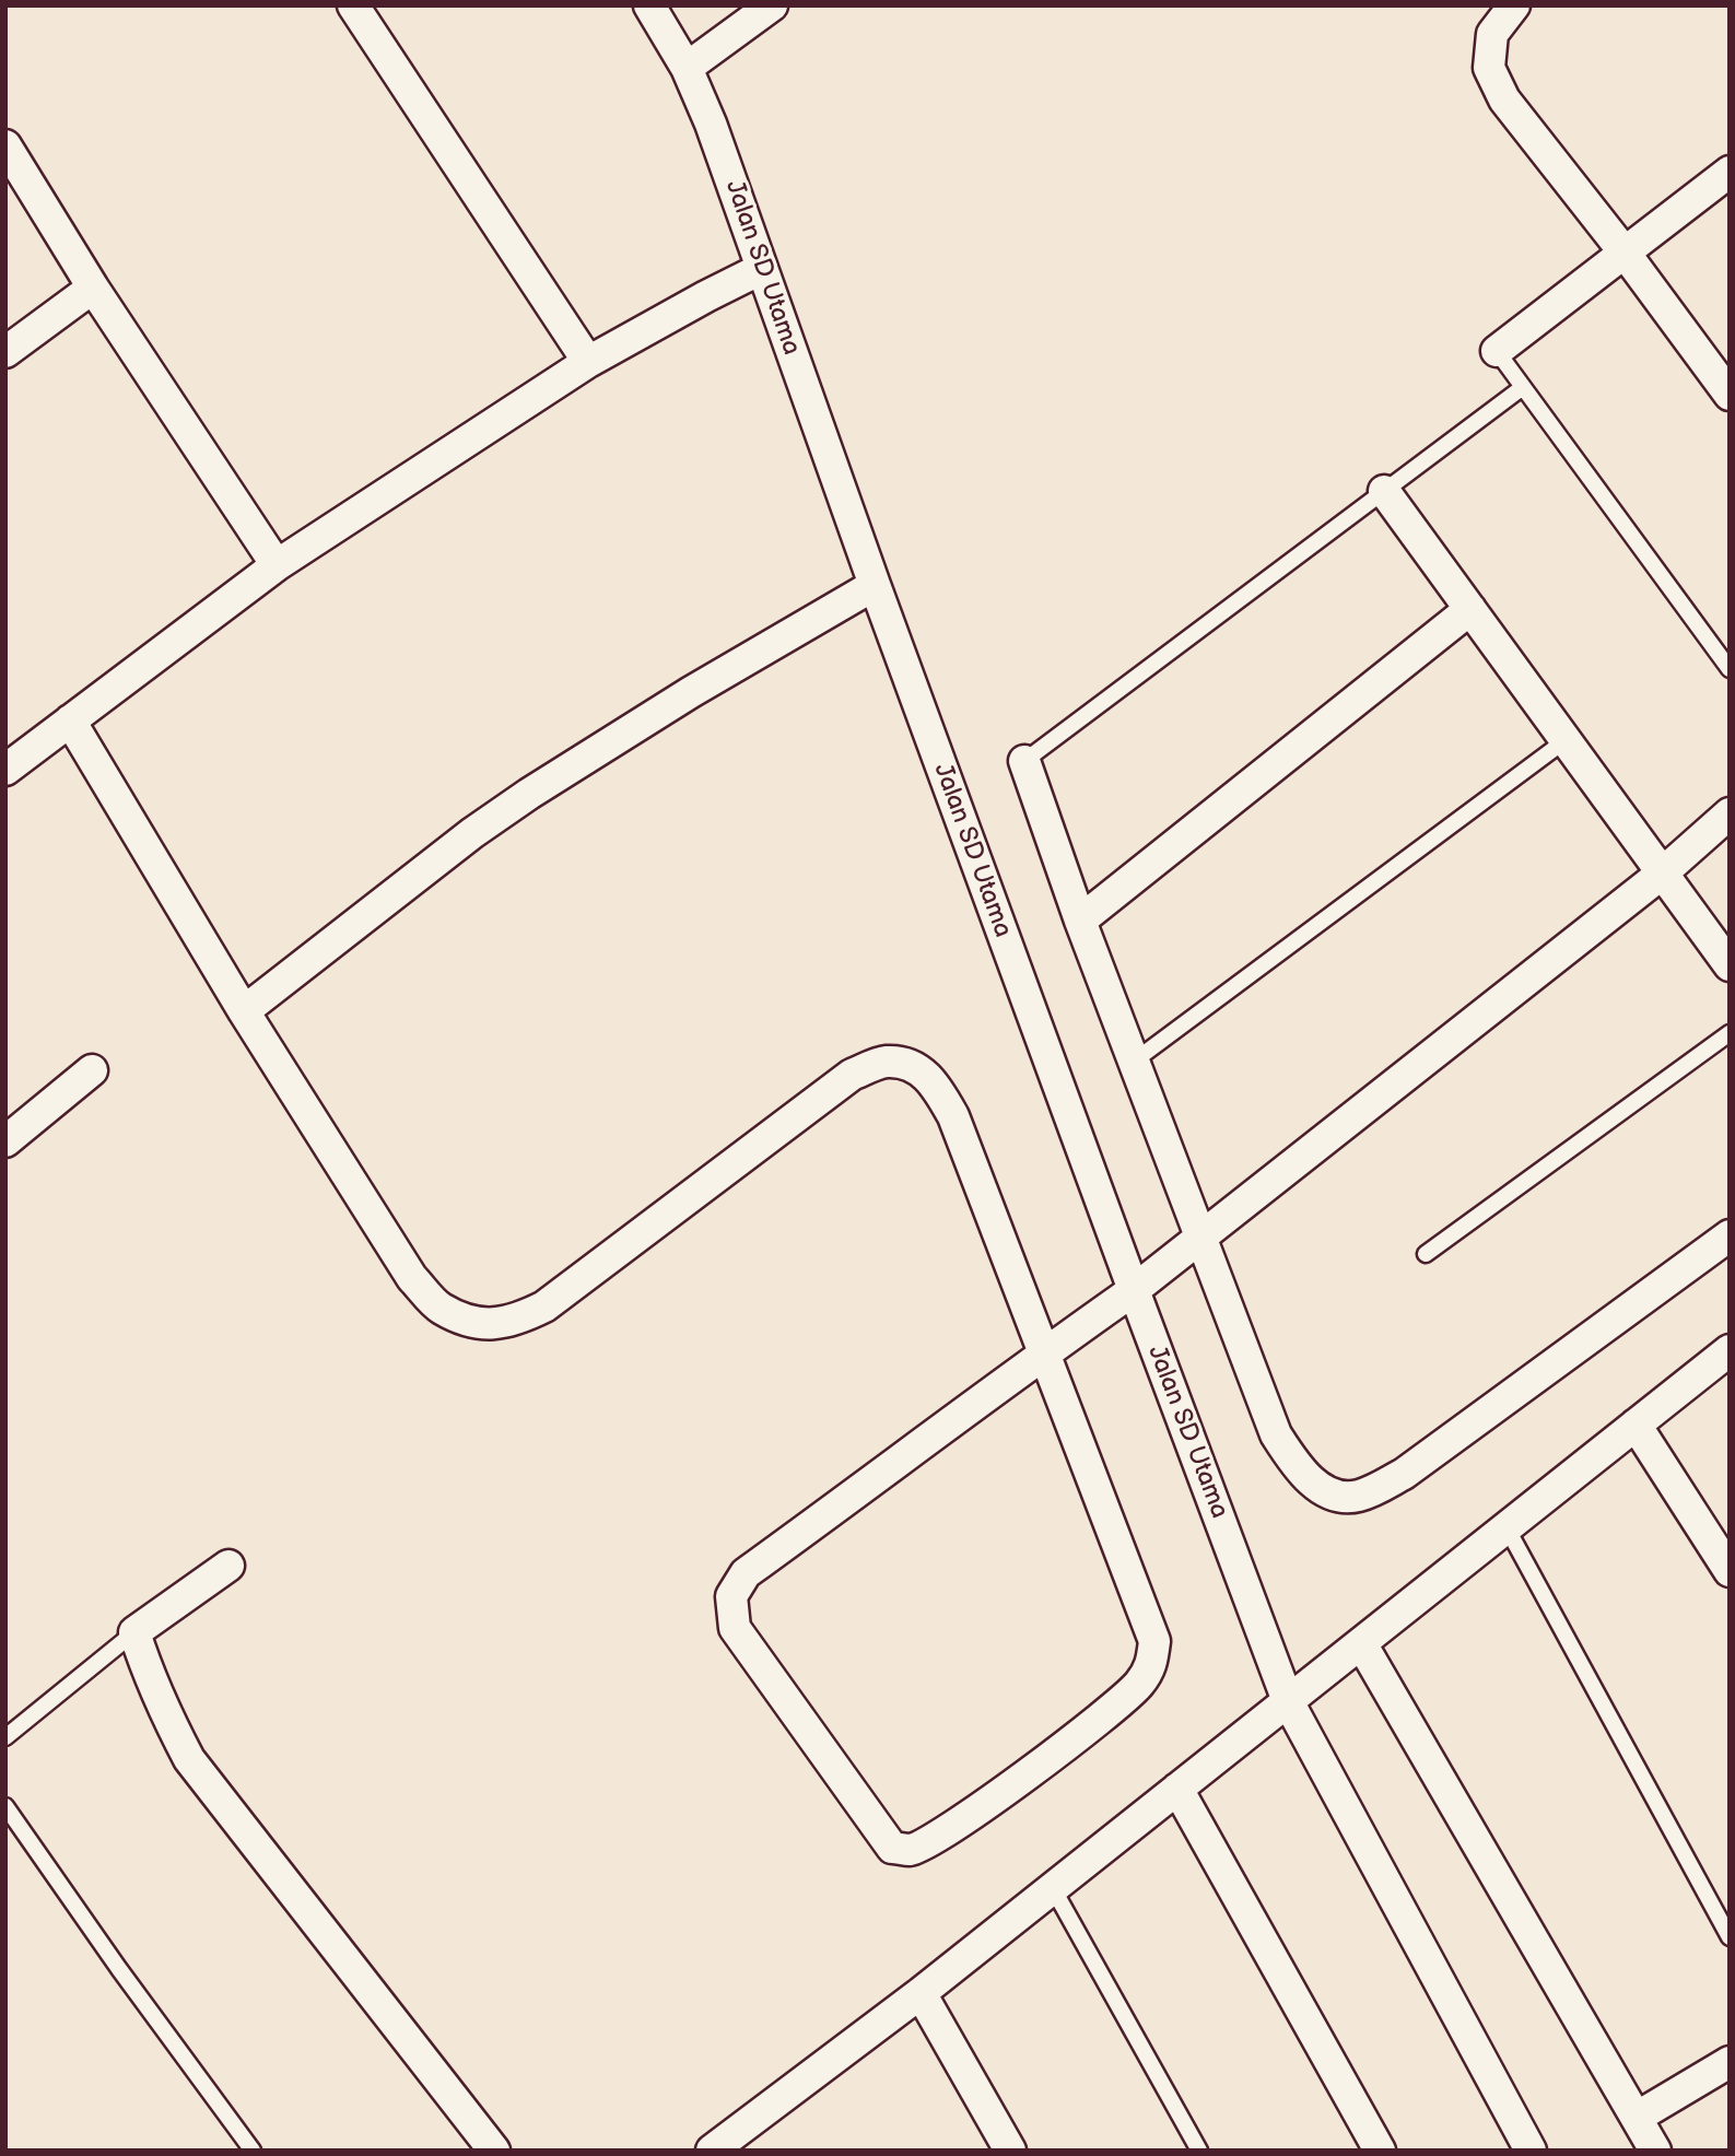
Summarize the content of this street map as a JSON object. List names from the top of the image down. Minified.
{"streets":{"street":["Jalan SD Utama"]}}
